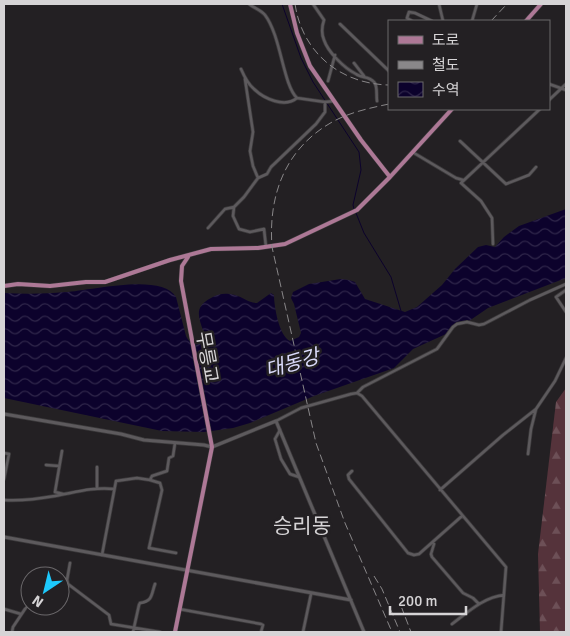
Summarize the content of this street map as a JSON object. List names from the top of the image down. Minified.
{"streets":{"main road":["무릉교"]},"districts":["승리동"],"water":["대동강"],"legend":["도로","철도","수역"],"scale_bar":"200 m","north":"bottom left"}
